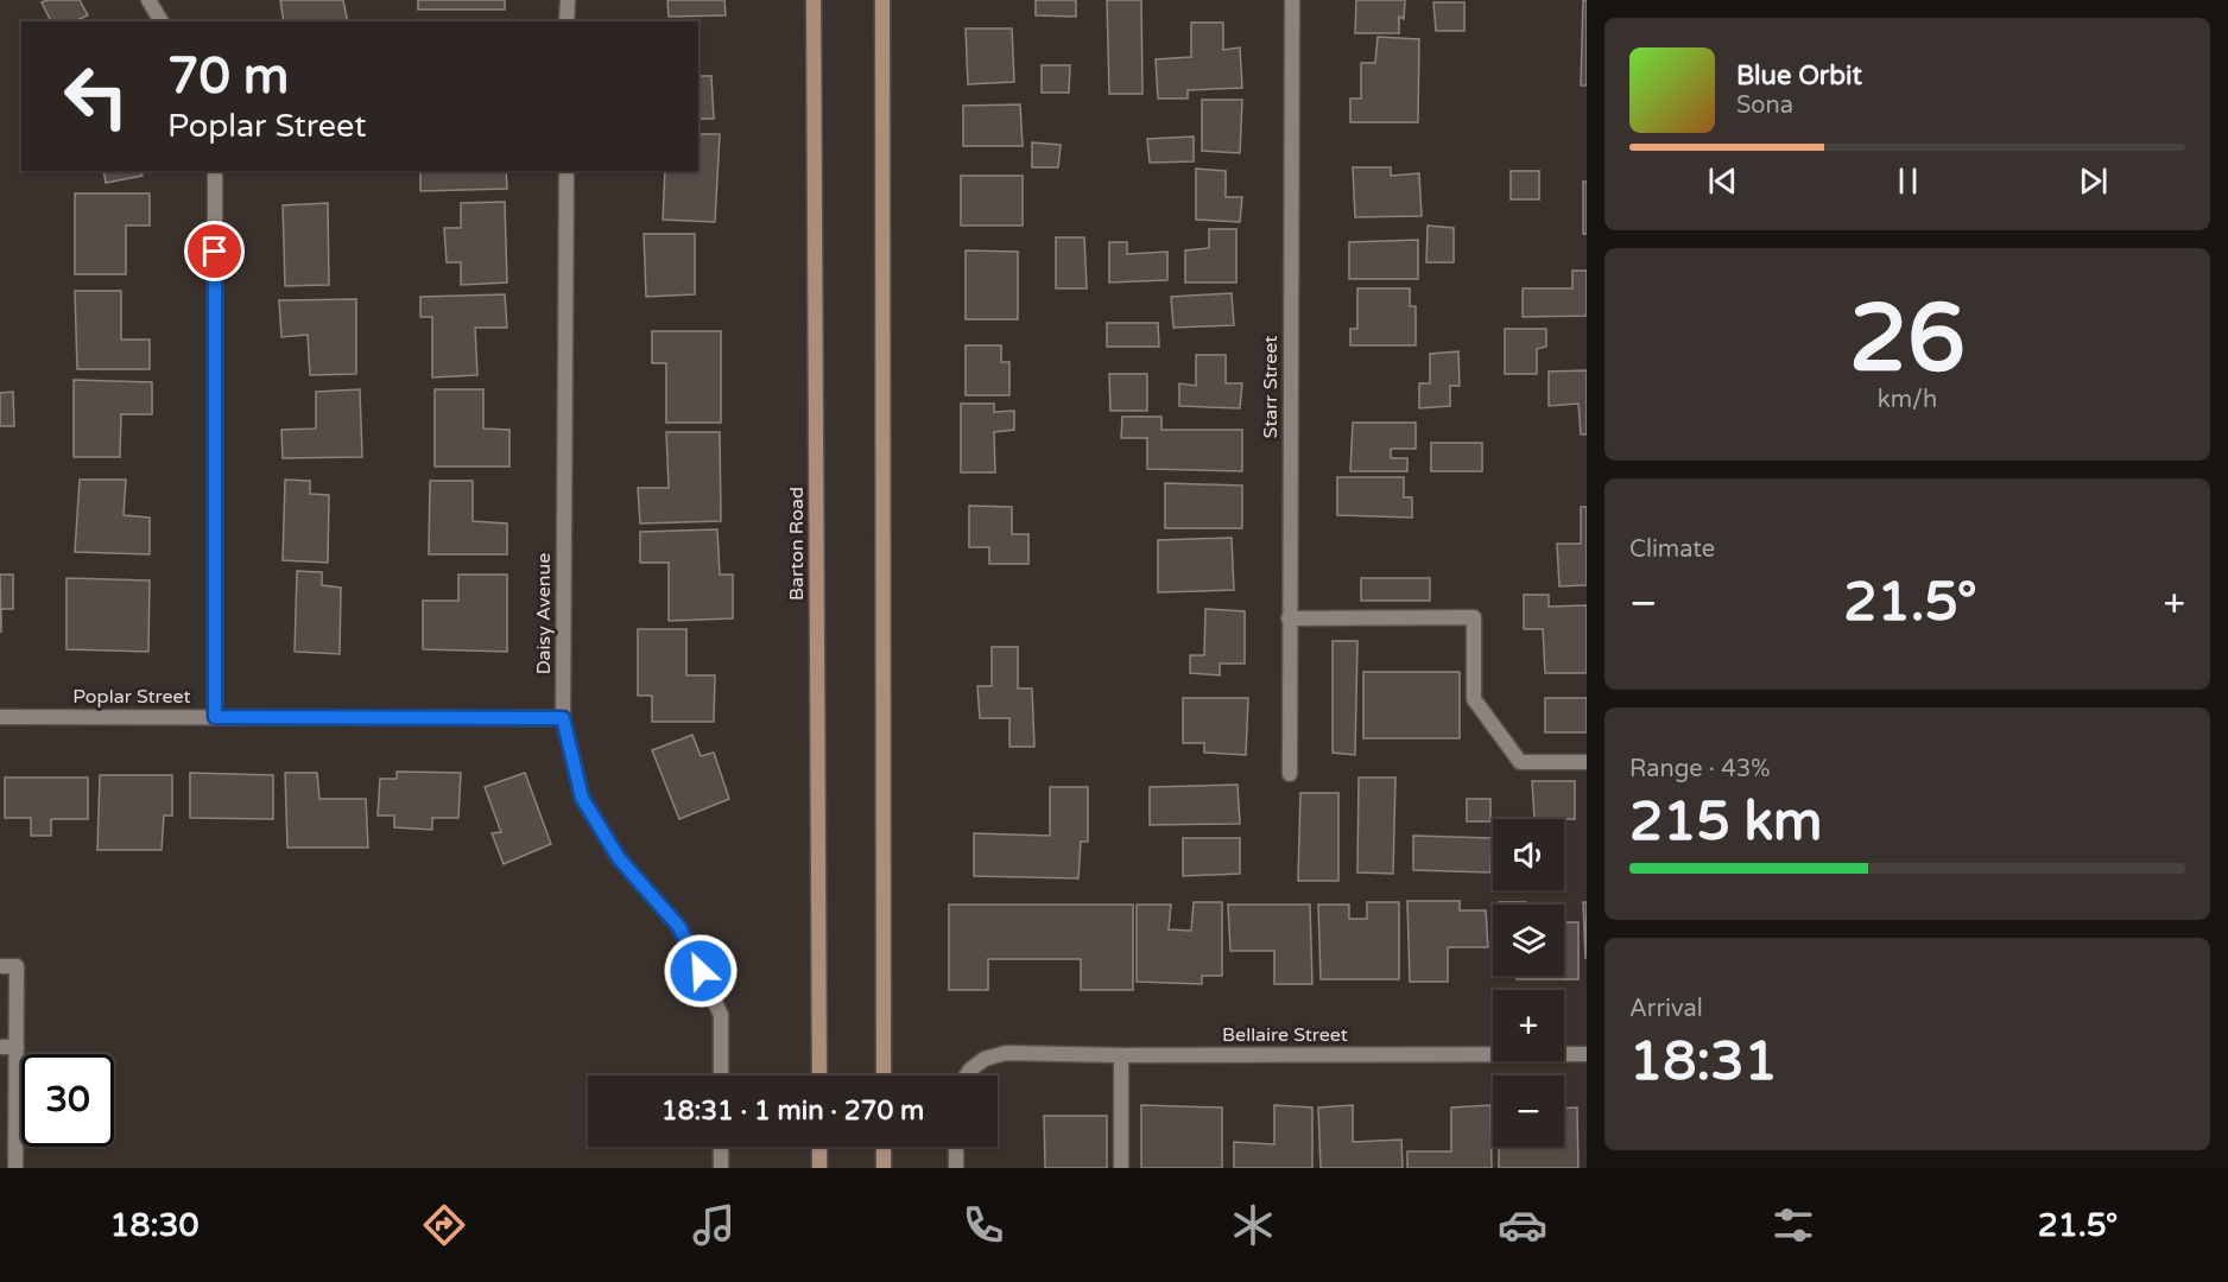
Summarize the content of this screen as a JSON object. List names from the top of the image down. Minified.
{"streets":{"main road":["Barton Road"],"street":["Starr Street","Daisy Avenue","Poplar Street","Bellaire Street"]},"crossings":[["Daisy Avenue","Poplar Street"]],"page":{"turn":["70 m","Poplar Street"],"song":["Blue Orbit","Sona"],"tile":[["26","km/h"],"Climate",["Range · 43%","215 km"],["Arrival","18:31"]],"heat":["−","21.5°","+"],"map_buttons":["+","−"],"limit":"30","trip":"18:31 · 1 min · 270 m","tabs":["18:30","21.5°"]}}
